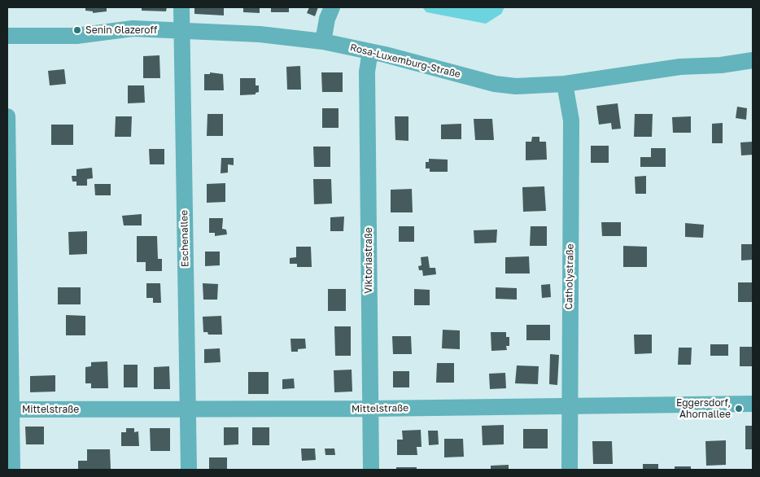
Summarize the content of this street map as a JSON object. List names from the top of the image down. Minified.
{"streets":{"street":["Rosa-Luxemburg-Straße","Eschenallee","Viktoriastraße","Catholystraße","Mittelstraße"]},"crossings":[["Rosa-Luxemburg-Straße","Eschenallee"],["Rosa-Luxemburg-Straße","Viktoriastraße"],["Rosa-Luxemburg-Straße","Catholystraße"],["Eschenallee","Mittelstraße"],["Viktoriastraße","Mittelstraße"],["Catholystraße","Mittelstraße"]],"places":["Senin Glazeroff","Eggersdorf, Ahornallee"]}
